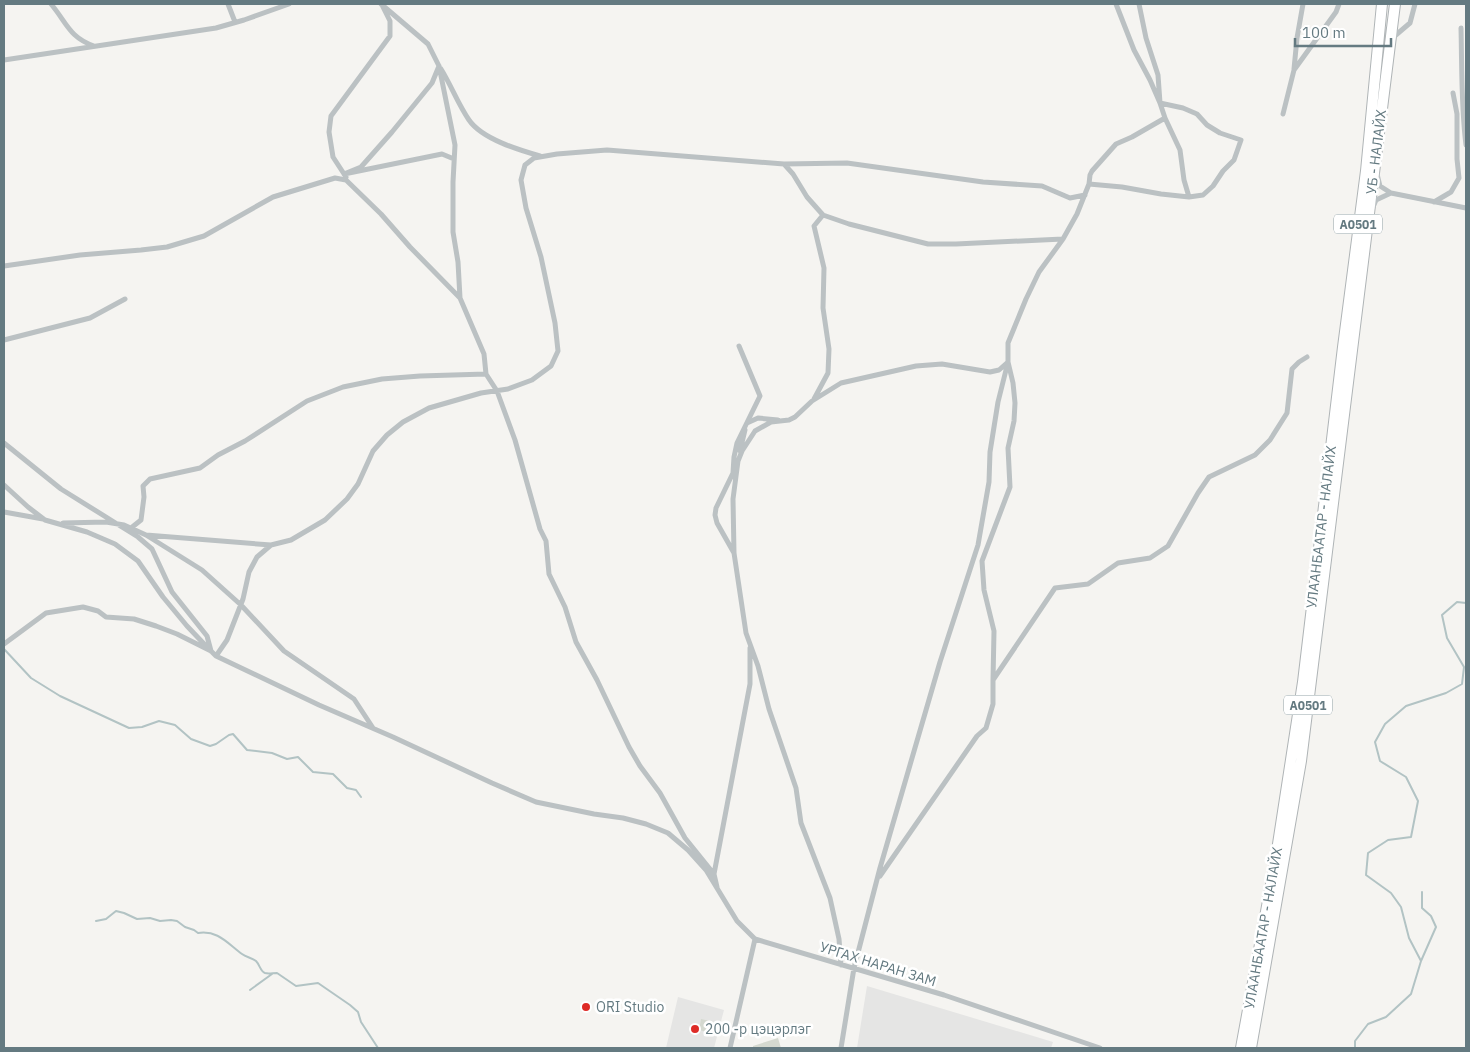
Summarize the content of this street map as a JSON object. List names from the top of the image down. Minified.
{"streets":{"highway":["УБ - НАЛАЙХ","A0501","УЛААНБААТАР - НАЛАЙХ"],"street":["УРГАХ НАРАН ЗАМ"]},"crossings":[["УБ - НАЛАЙХ","УЛААНБААТАР - НАЛАЙХ"]],"places":["ORI Studio","200 -р цэцэрлэг"],"scale_bar":"100 m"}
